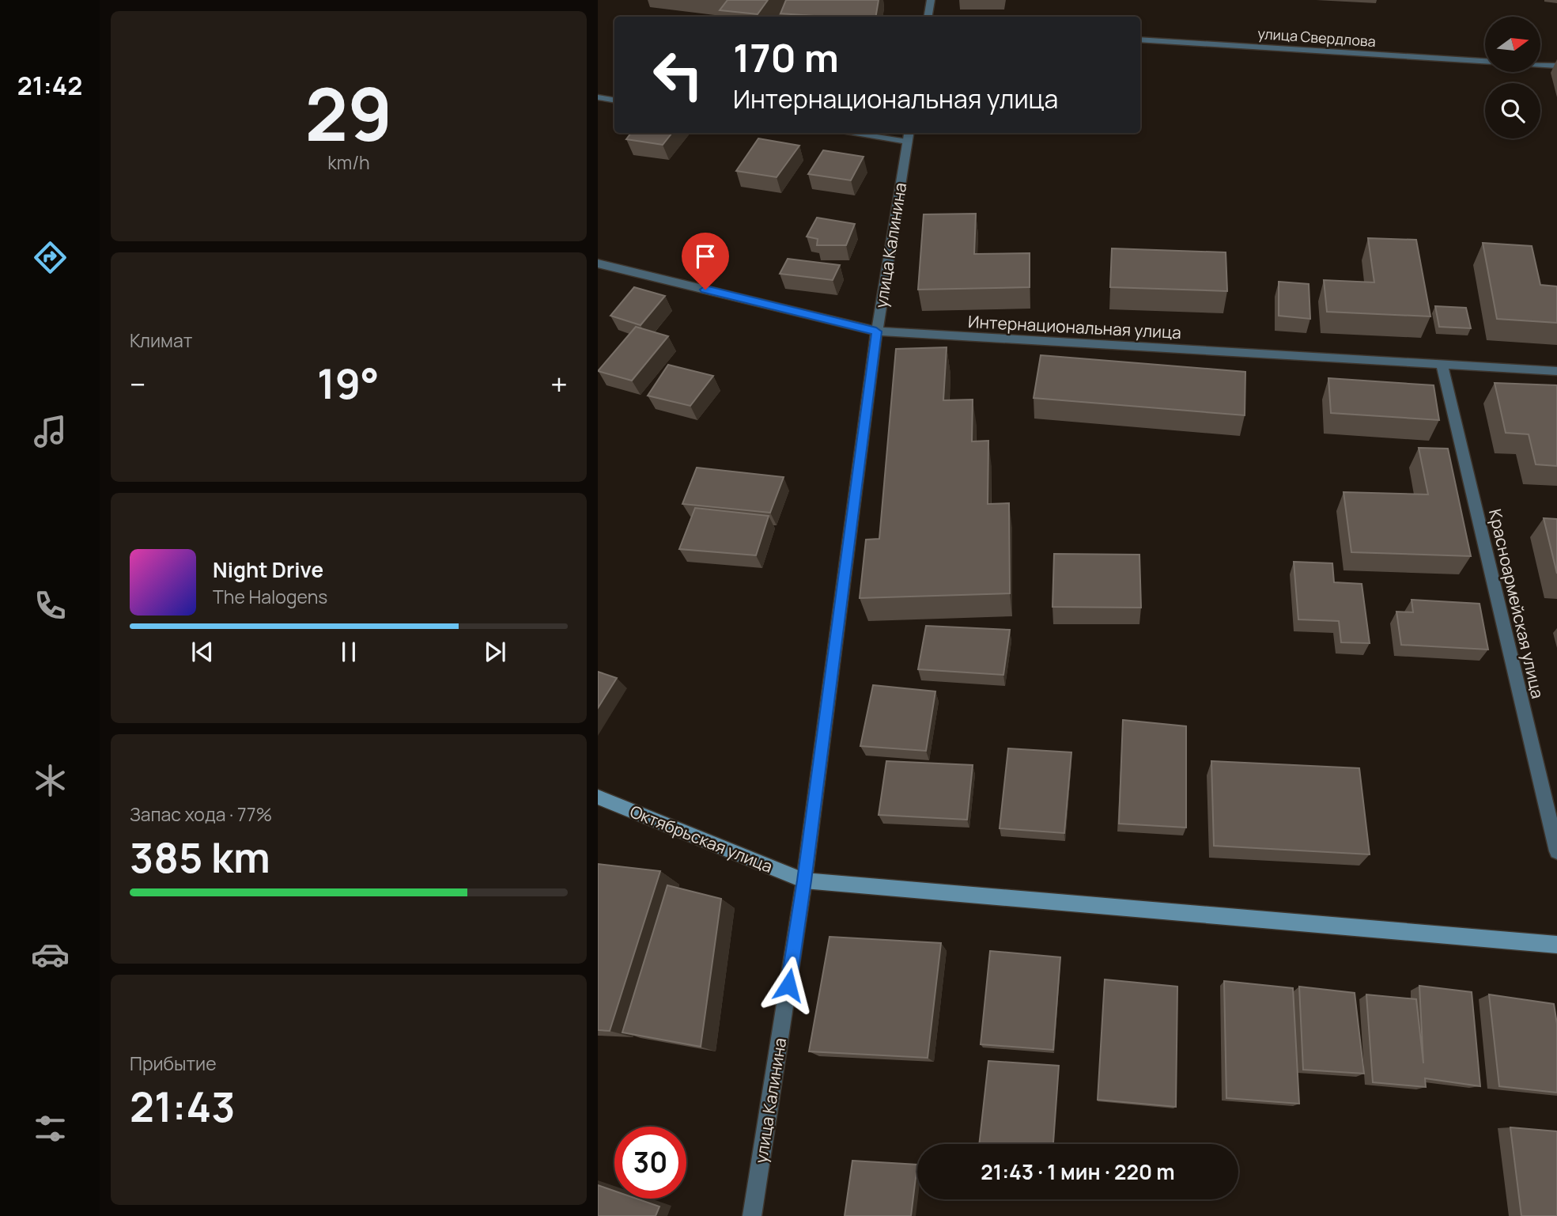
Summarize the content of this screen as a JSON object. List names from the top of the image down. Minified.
{"streets":{"main road":["Октябрьская улица"],"street":["улица Свердлова","улица Калинина","Интернациональная улица","Красноармейская улица"]},"crossings":[["улица Калинина","Интернациональная улица"],["улица Калинина","Октябрьская улица"],["Интернациональная улица","Красноармейская улица"]],"north":"right","page":{"tabs":"21:42","tile":[["29","km/h"],"Климат",["Запас хода · 77%","385 km"],["Прибытие","21:43"]],"turn":["170 m","Интернациональная улица"],"heat":["−","19°","+"],"song":["Night Drive","The Halogens"],"limit":"30","trip":"21:43 · 1 мин · 220 m"}}
